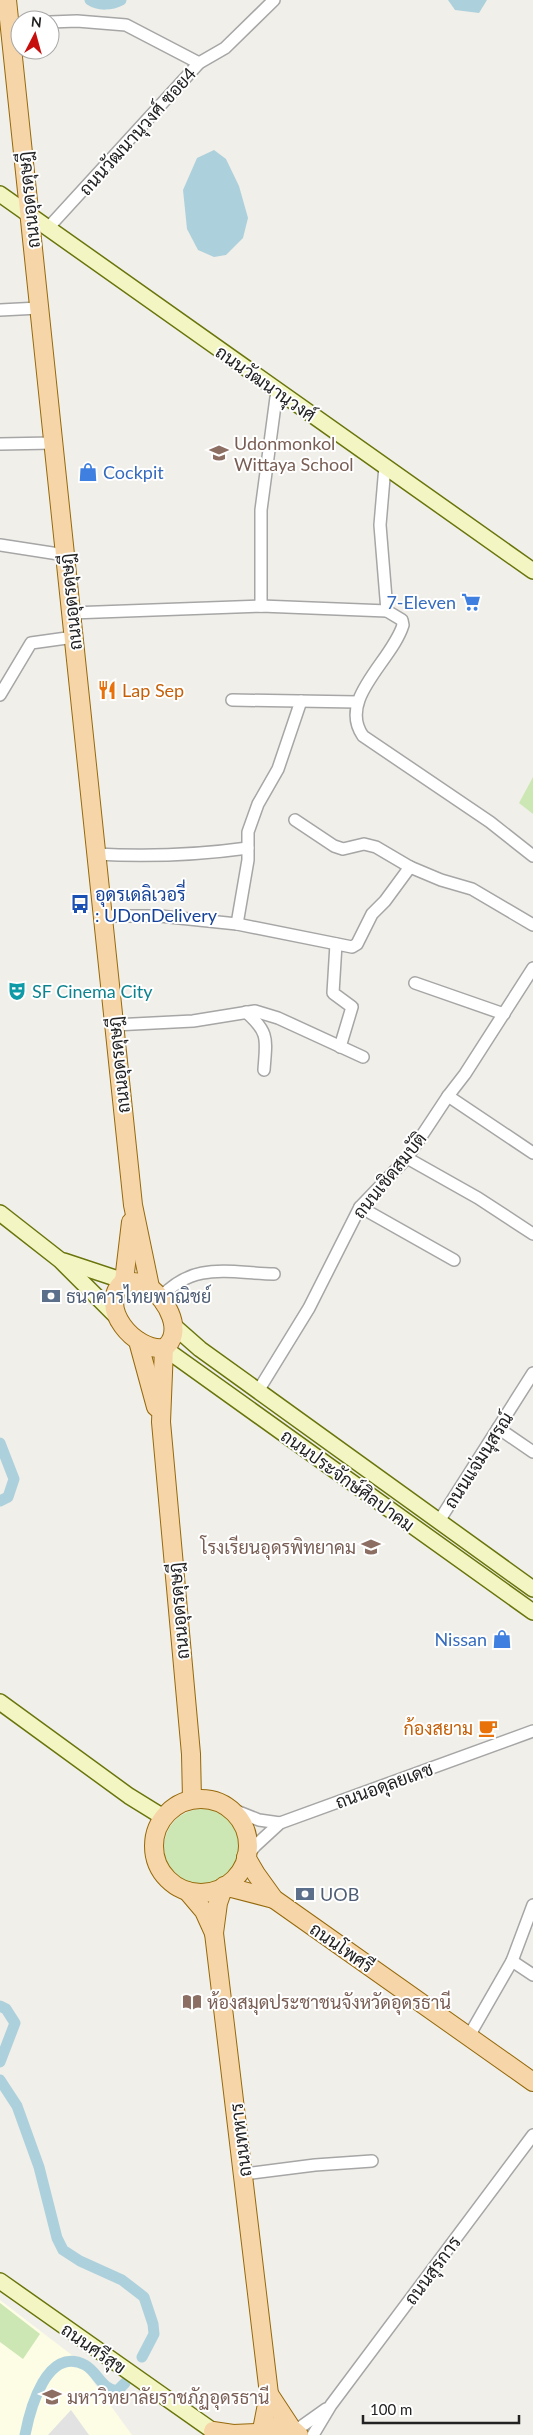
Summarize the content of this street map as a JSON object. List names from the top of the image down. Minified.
{"streets":{"main road":["ถนนอุดรดุษฎี","ถนนโพศรี","ถนนทหาร"],"street":["ถนนวัฒนานุวงศ์ ซอย4","ถนนวัฒนานุวงศ์","ถนนเชิดสมบัติ","ถนนแจ่มนุสรณ์","ถนนประจักษ์ศิลปาคม","ถนนอดุลยเดช","ถนนสุรการ","ถนนศรีสุข"]},"crossings":[["ถนนวัฒนานุวงศ์ ซอย4","ถนนวัฒนานุวงศ์"],["ถนนอุดรดุษฎี","ถนนวัฒนานุวงศ์"],["ถนนอุดรดุษฎี","ถนนประจักษ์ศิลปาคม"],["ถนนอุดรดุษฎี","ถนนอดุลยเดช"],["ถนนอุดรดุษฎี","ถนนโพศรี"],["ถนนอุดรดุษฎี","ถนนทหาร"],["ถนนเชิดสมบัติ","ถนนประจักษ์ศิลปาคม"],["ถนนแจ่มนุสรณ์","ถนนประจักษ์ศิลปาคม"],["ถนนอดุลยเดช","ถนนโพศรี"],["ถนนอดุลยเดช","ถนนทหาร"],["ถนนโพศรี","ถนนทหาร"],["ถนนทหาร","ถนนสุรการ"]],"places":{"school or university":["Udonmonkol Wittaya School","โรงเรียนอุดรพิทยาคม","มหาวิทยาลัยราชภัฏอุดรธานี"],"shop":["Cockpit","Nissan"],"supermarket":["7-Eleven"],"restaurant":["Lap Sep"],"bus stop":["อุดรเดลิเวอรี่ : UDonDelivery"],"theatre":["SF Cinema City"],"bank":["ธนาคารไทยพาณิชย์","UOB"],"cafe":["ก้องสยาม"],"library":["ห้องสมุดประชาชนจังหวัดอุดรธานี"]},"scale_bar":"100 m","north":"top"}
